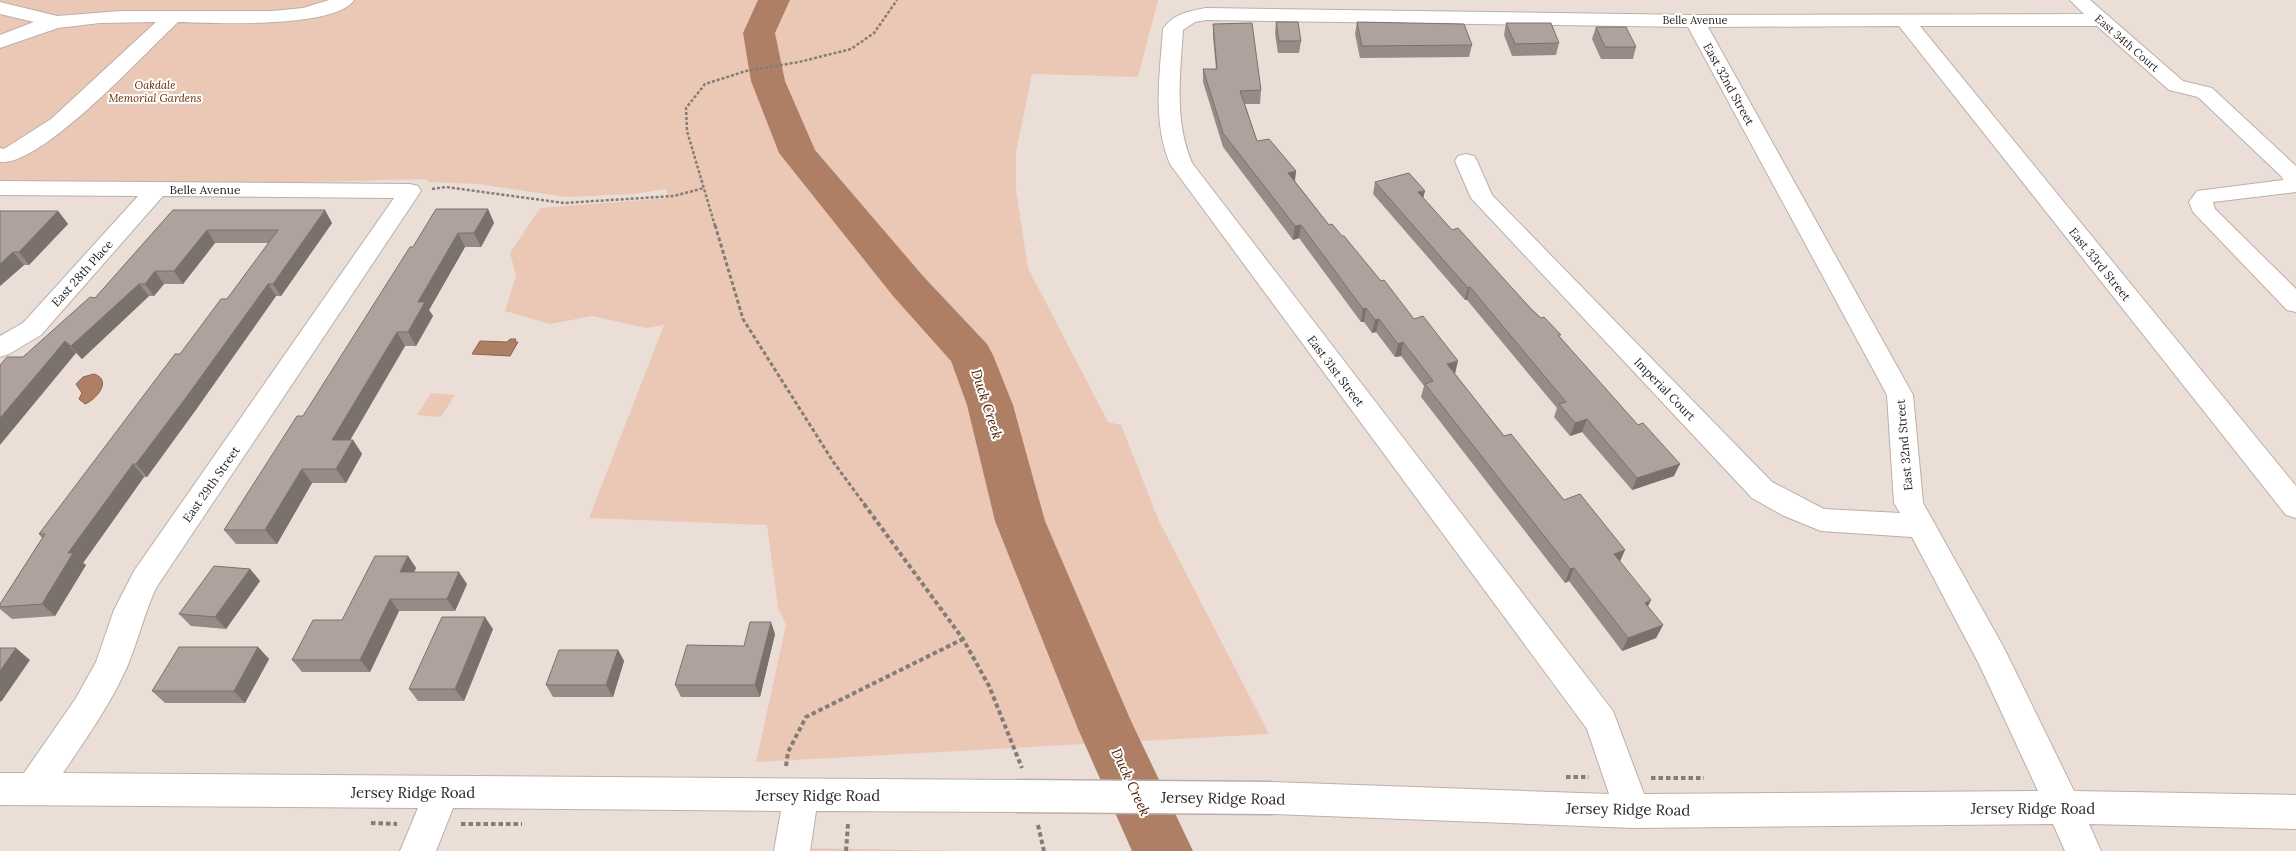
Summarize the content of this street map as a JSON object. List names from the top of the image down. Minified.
{"streets":{"street":["Belle Avenue","East 34th Court","East 32nd Street","East 33rd Street","East 28th Place","East 31st Street","Imperial Court","East 29th Street","Jersey Ridge Road"]},"crossings":[["Belle Avenue","East 34th Court"],["Belle Avenue","East 32nd Street"],["Belle Avenue","East 33rd Street"],["Belle Avenue","East 28th Place"],["Belle Avenue","East 31st Street"],["Belle Avenue","East 29th Street"],["East 32nd Street","Imperial Court"],["East 32nd Street","Jersey Ridge Road"],["East 31st Street","Jersey Ridge Road"],["East 29th Street","Jersey Ridge Road"]],"water":["Duck Creek"],"parks":["Oakdale Memorial Gardens"]}
